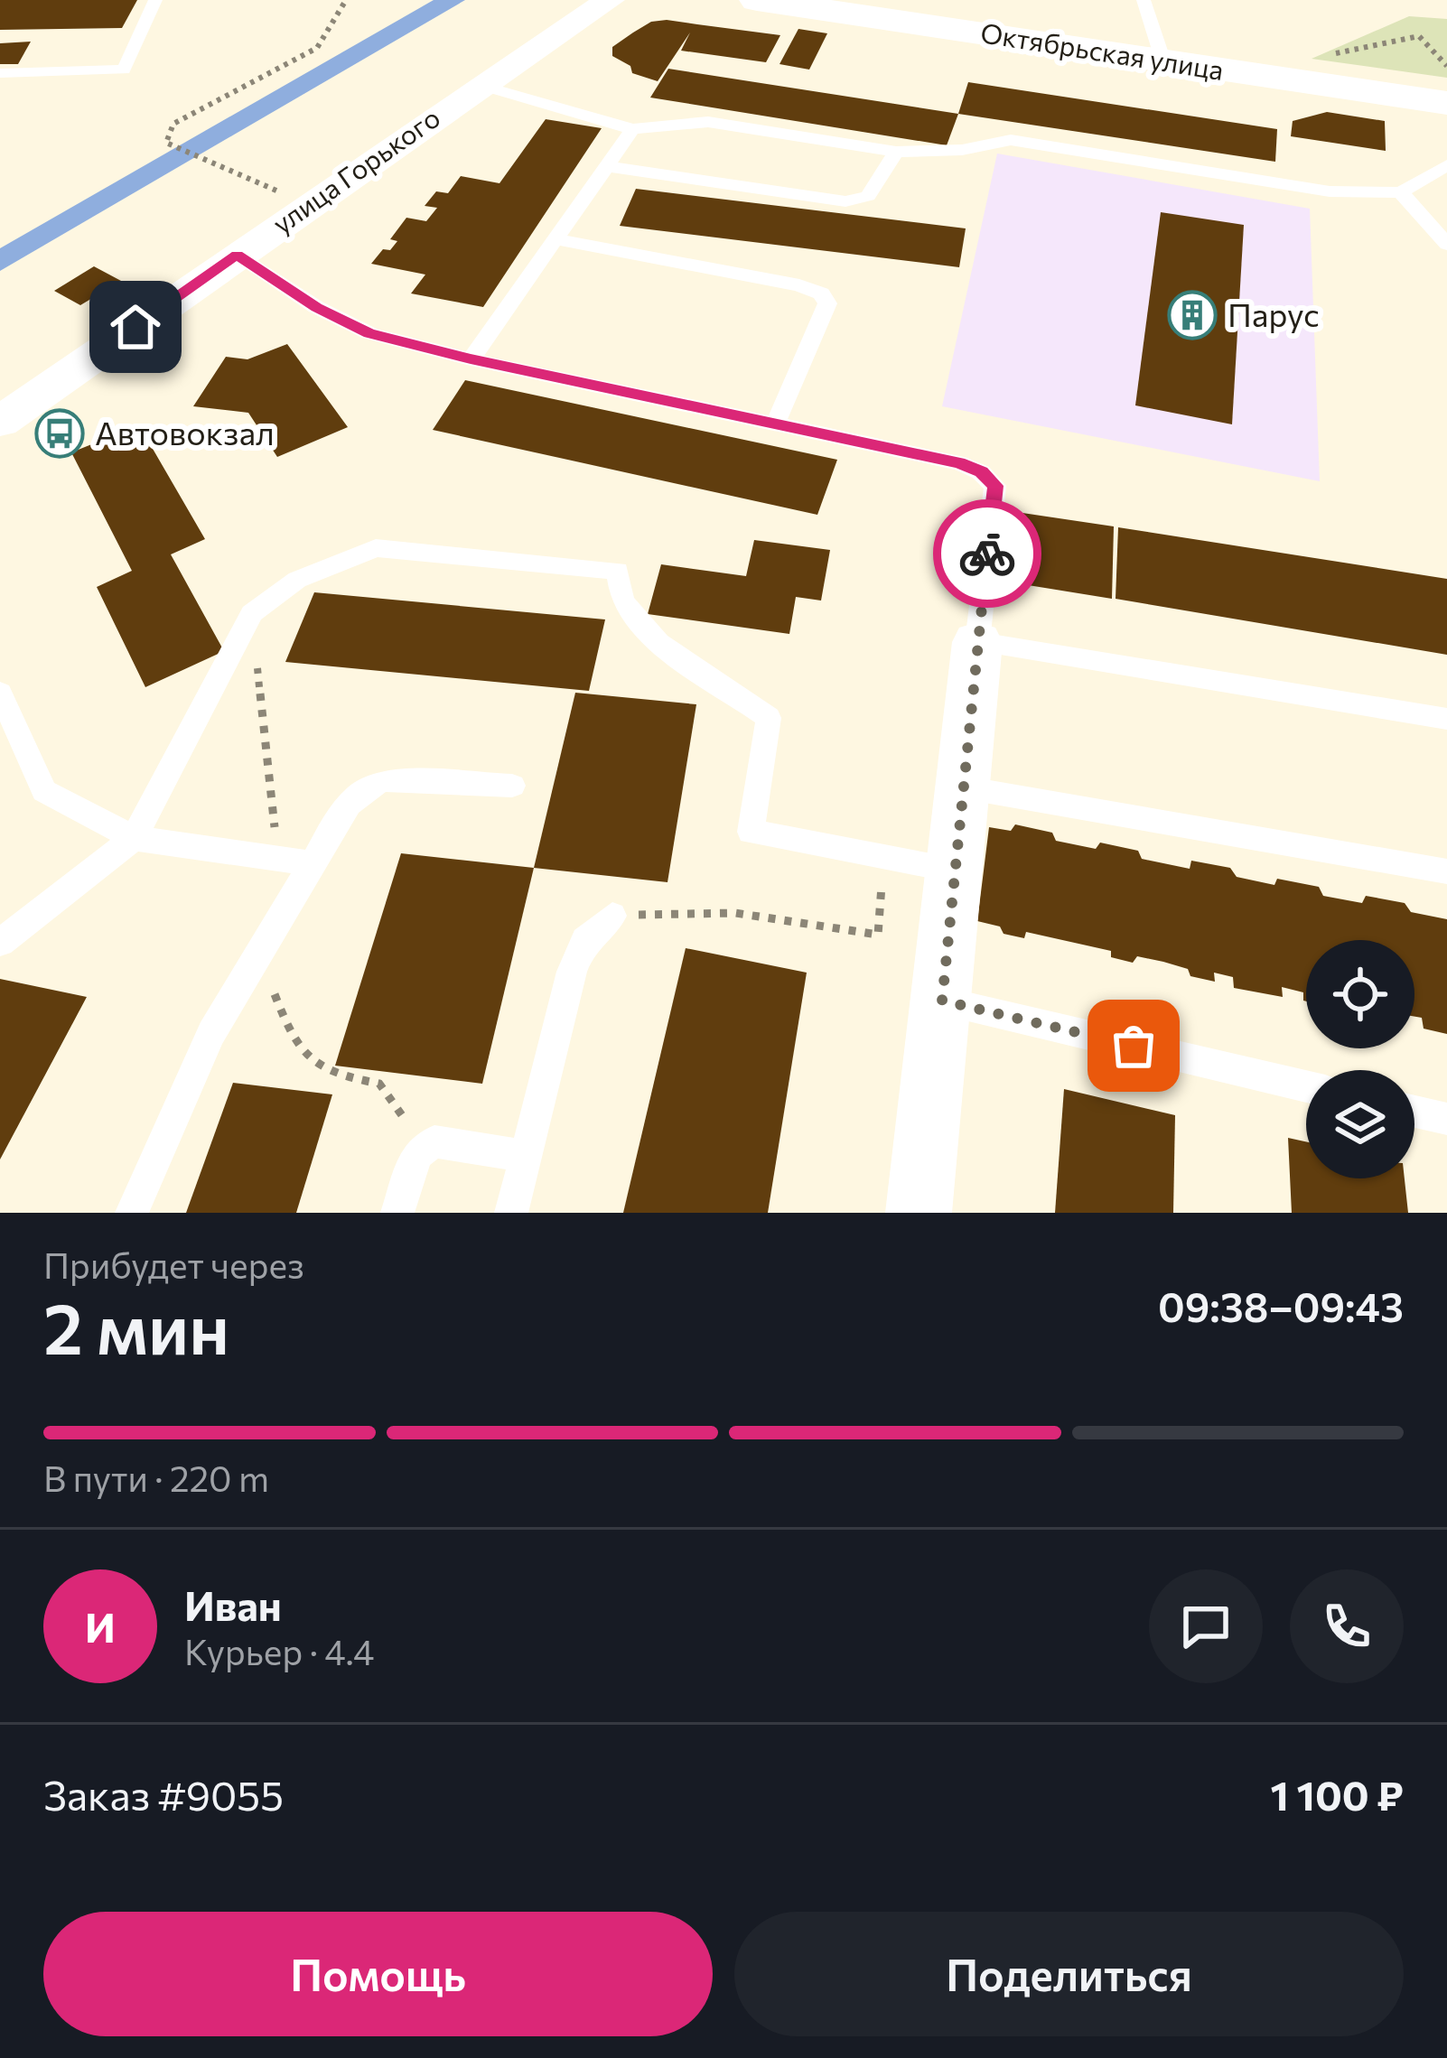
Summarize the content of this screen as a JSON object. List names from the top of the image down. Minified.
{"streets":{"street":["Октябрьская улица","улица Горького"]},"places":{"building":["Парус"],"bus stop":["Автовокзал"]},"page":{"heading":["2 мин","Прибудет через","09:38–09:43"],"panel":["Иван","Курьер · 4.4","Заказ #9055","1 100 ₽"],"bar":"В пути · 220 m","round":"И","buttons":["Помощь","Поделиться"]}}
